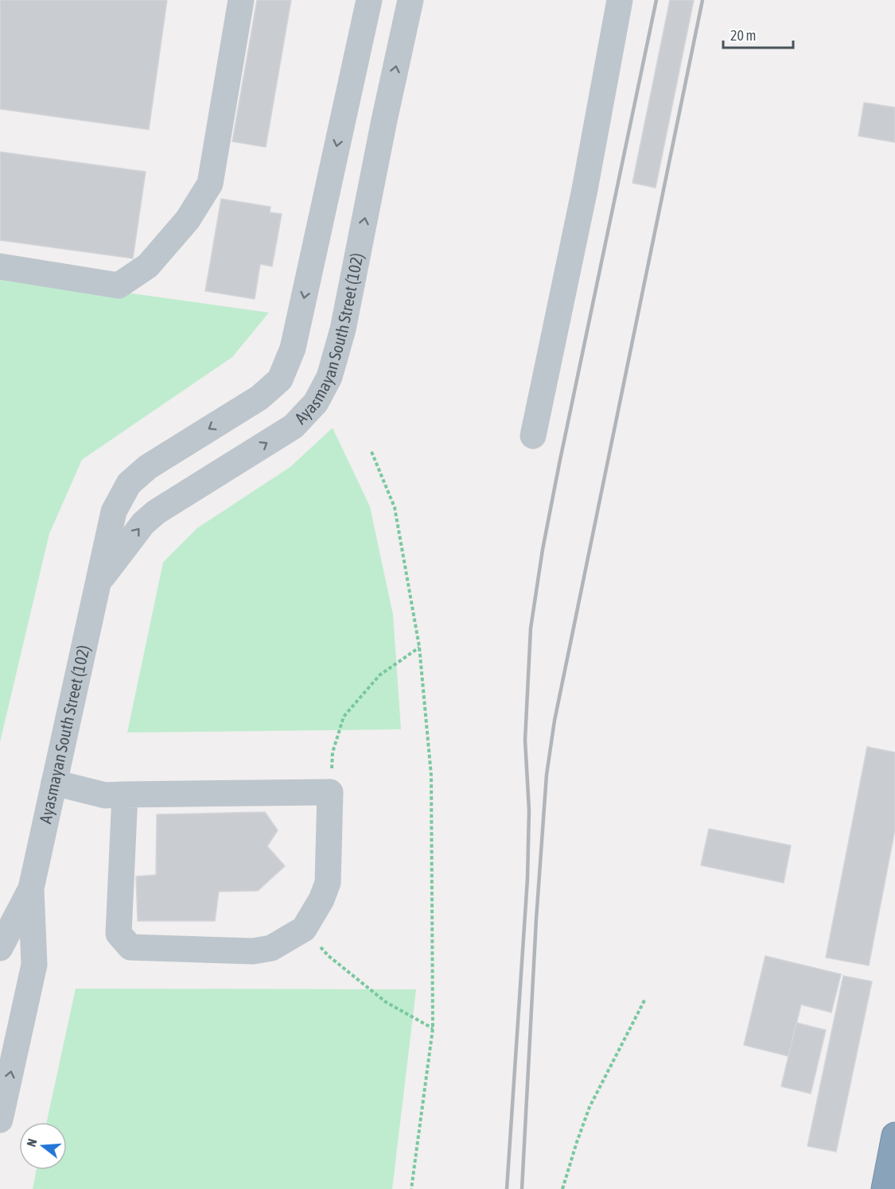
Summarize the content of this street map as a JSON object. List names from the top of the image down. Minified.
{"streets":{"street":["Ayasmayan South Street (102)"]},"scale_bar":"20 m","north":"left"}
